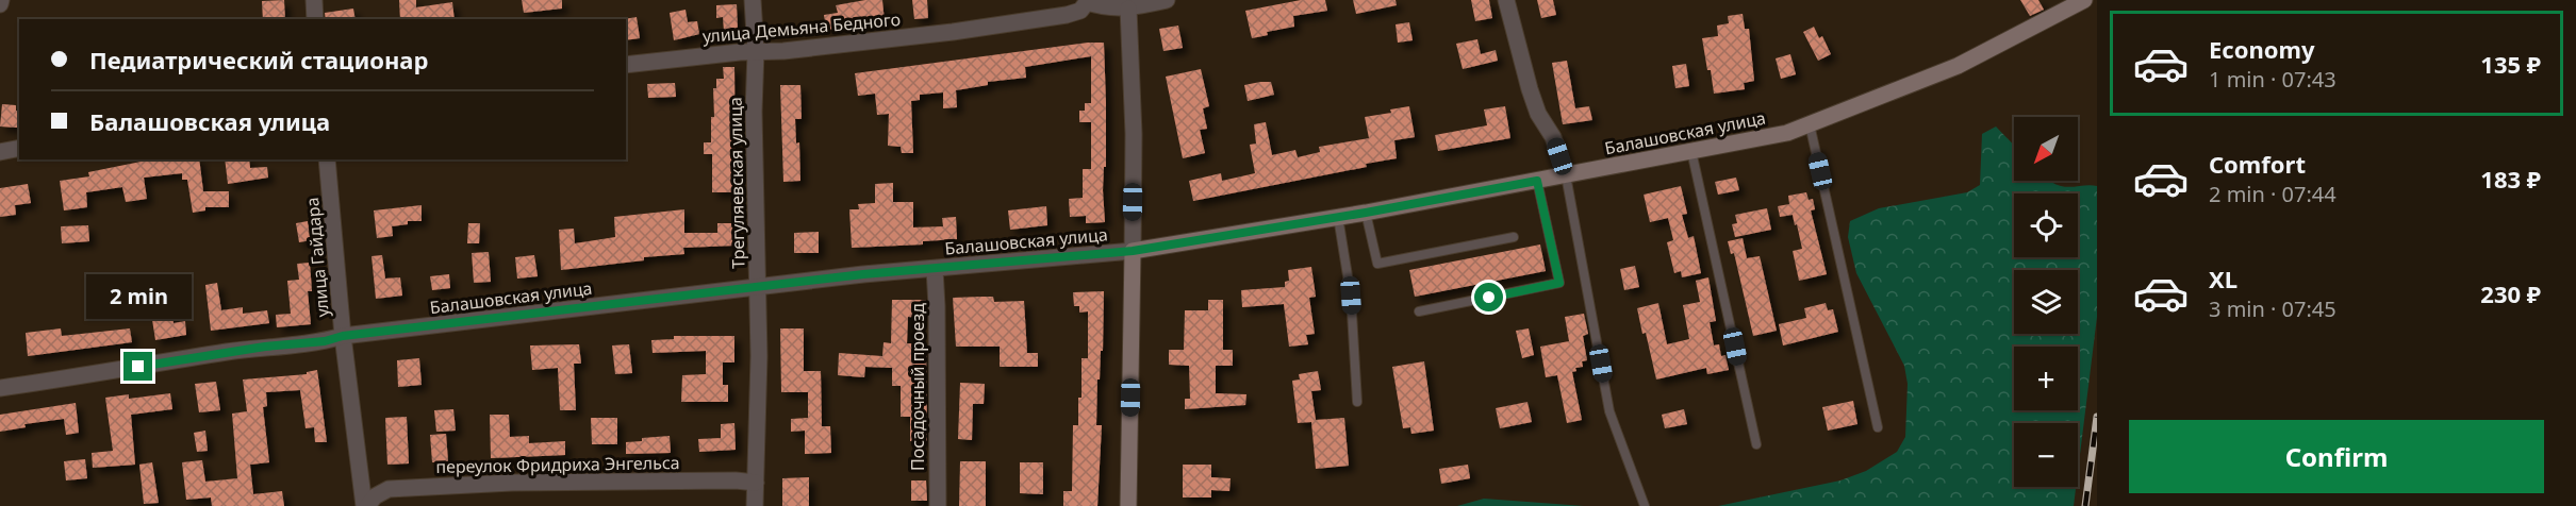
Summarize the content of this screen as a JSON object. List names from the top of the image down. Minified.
{"streets":{"street":["улица Демьяна Бедного","Балашовская улица","Трегуляевская улица","улица Гайдара","Посадочный проезд","переулок Фридриха Энгельса"]},"crossings":[["улица Демьяна Бедного","Трегуляевская улица"],["Балашовская улица","Трегуляевская улица"],["Балашовская улица","улица Гайдара"],["Балашовская улица","Посадочный проезд"],["Трегуляевская улица","переулок Фридриха Энгельса"],["улица Гайдара","переулок Фридриха Энгельса"]],"north":"bottom left","page":{"list":[{"name":"Economy","note":"1 min · 07:43","value":"135 ₽"},{"name":"Comfort","note":"2 min · 07:44","value":"183 ₽"},{"name":"XL","note":"3 min · 07:45","value":"230 ₽"}],"banner":["Педиатрический стационар","Балашовская улица"],"map_buttons":["+","−"],"bubble":"2 min","buttons":"Confirm"}}
